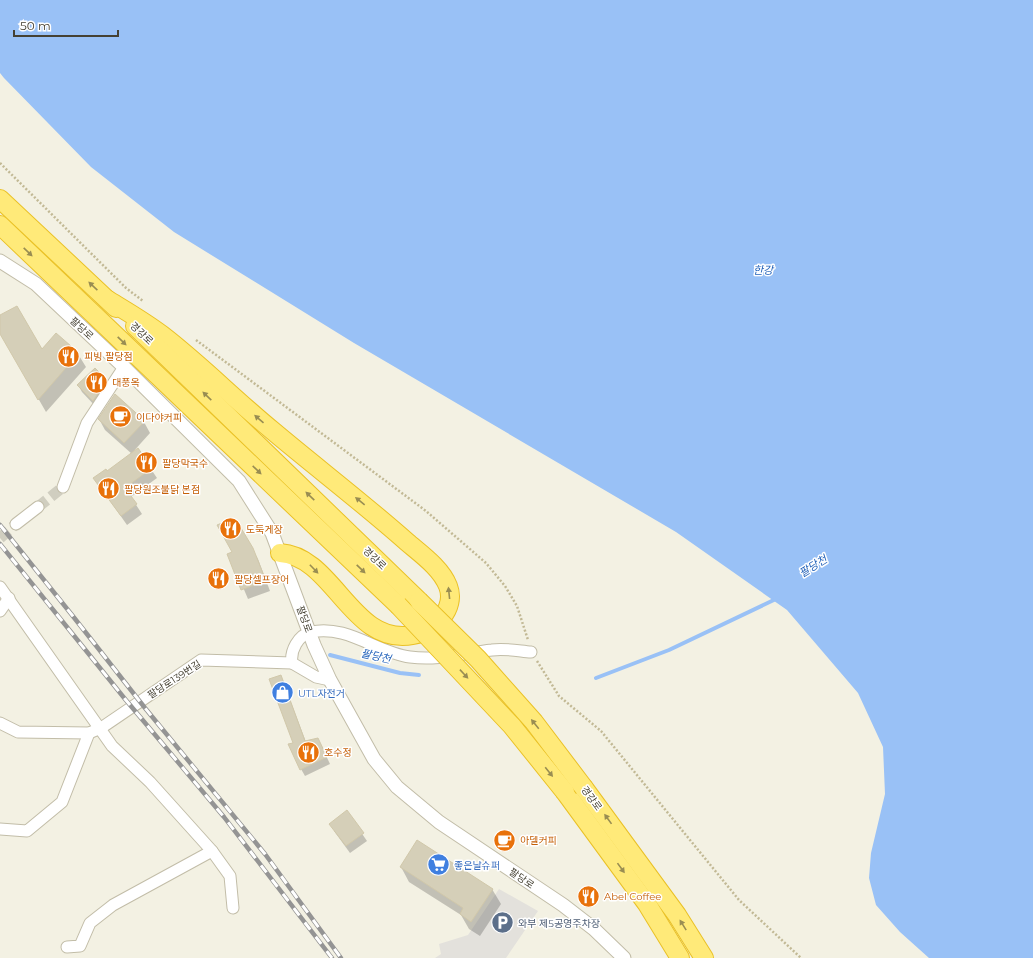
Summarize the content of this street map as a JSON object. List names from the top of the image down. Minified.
{"streets":{"highway":["경강로"],"street":["팔당로","팔당로139번길"]},"water":["한강","팔당천"],"places":{"restaurant":["피빙 팔당점","대풍옥","팔당막국수","팔당원조불닭 본점","도둑게장","팔당셀프장어","호수정","Abel Coffee"],"cafe":["이다야커피","아델커피"],"shop":["UTL자전거"],"supermarket":["좋은날슈퍼"],"parking":["와부 제5공영주차장"]},"scale_bar":"50 m"}
